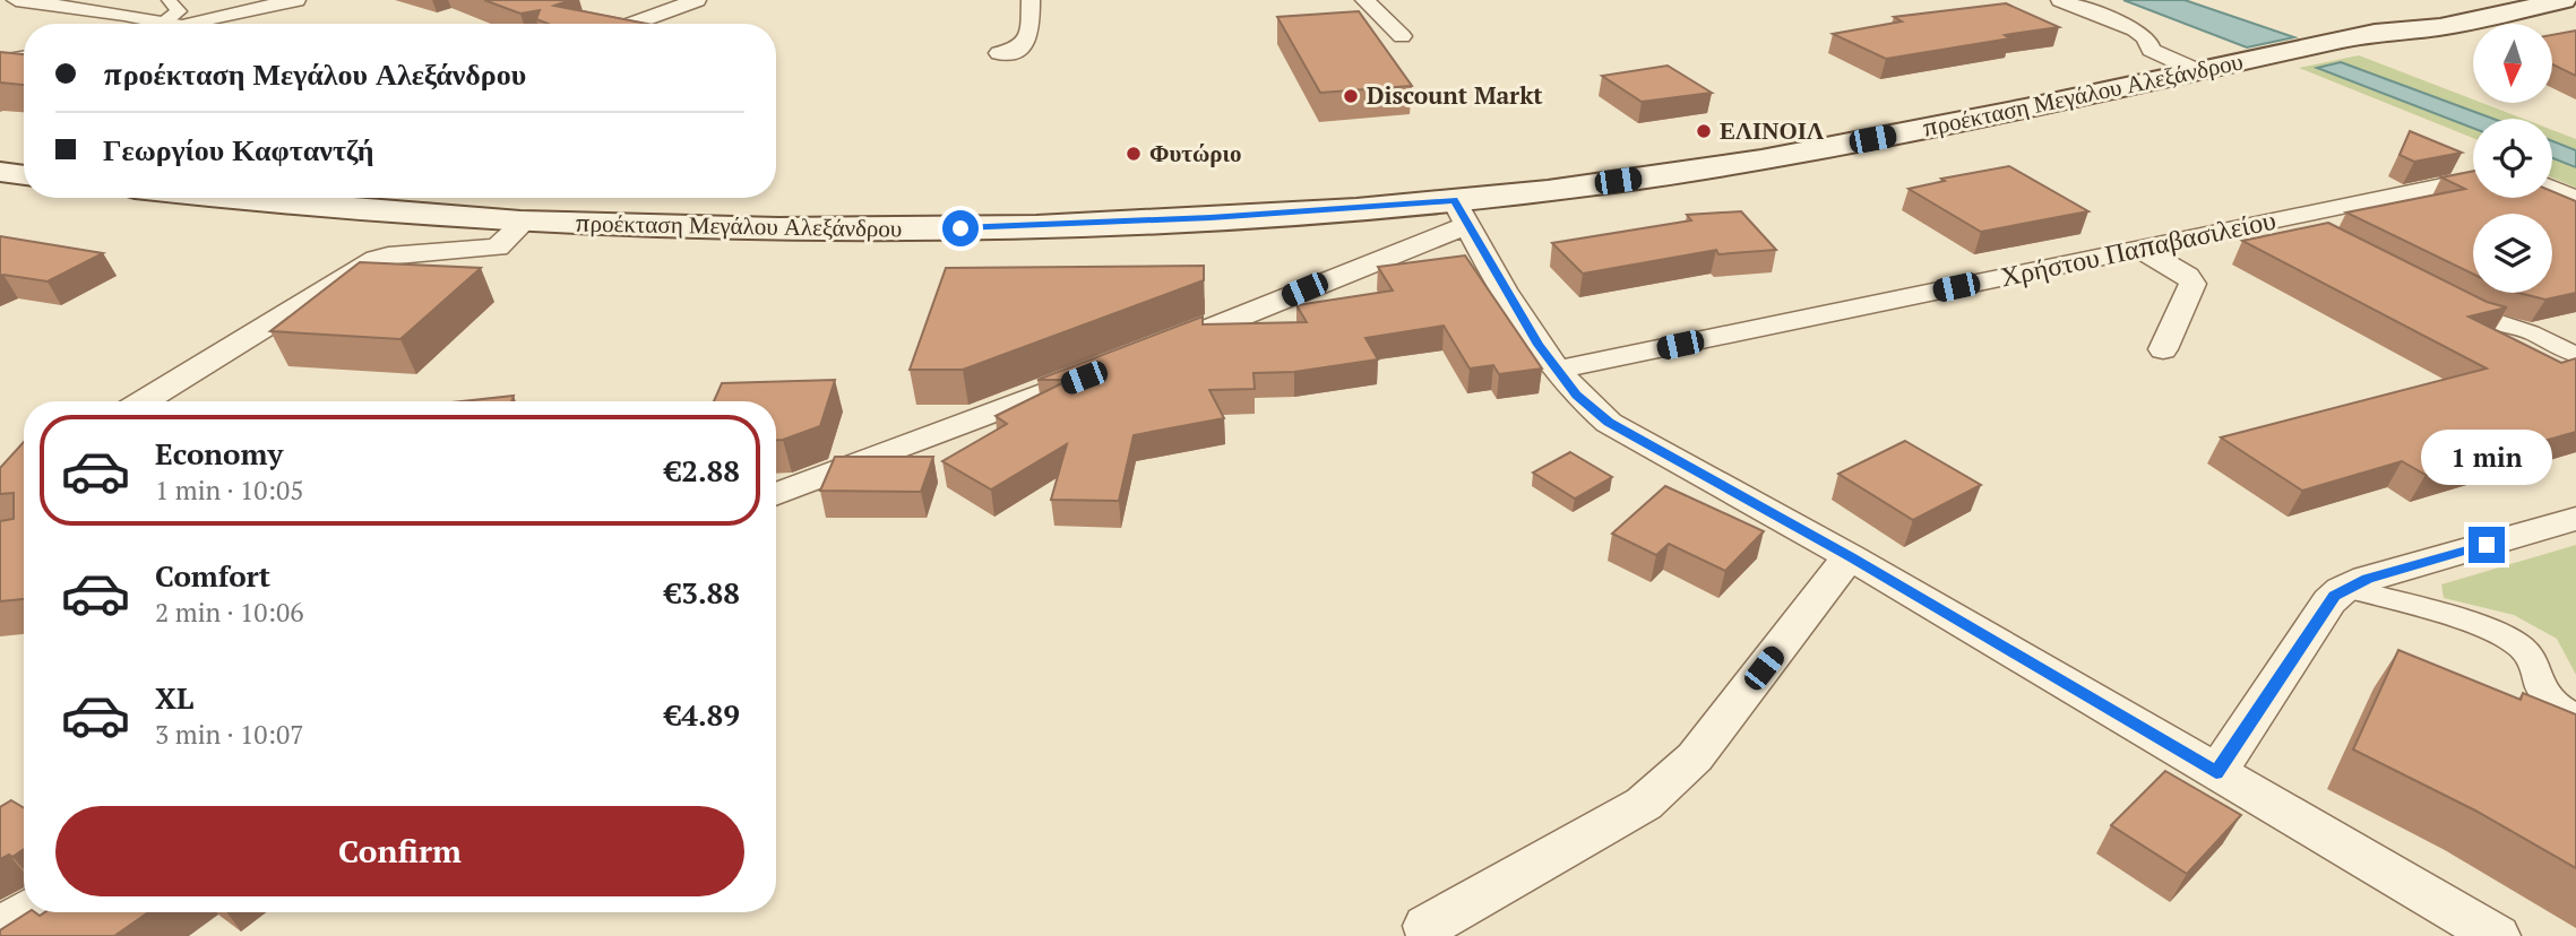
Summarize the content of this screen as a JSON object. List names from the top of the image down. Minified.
{"streets":{"main road":["προέκταση Μεγάλου Αλεξάνδρου"],"street":["Χρήστου Παπαβασιλείου"]},"places":["Discount Markt","ΕΛΙΝΟΙΛ","Φυτώριο"],"north":"bottom","page":{"banner":["προέκταση Μεγάλου Αλεξάνδρου","Γεωργίου Καφταντζή"],"list":[{"name":"Economy","note":"1 min · 10:05","value":"€2.88"},{"name":"Comfort","note":"2 min · 10:06","value":"€3.88"},{"name":"XL","note":"3 min · 10:07","value":"€4.89"}],"bubble":"1 min","buttons":"Confirm"}}
